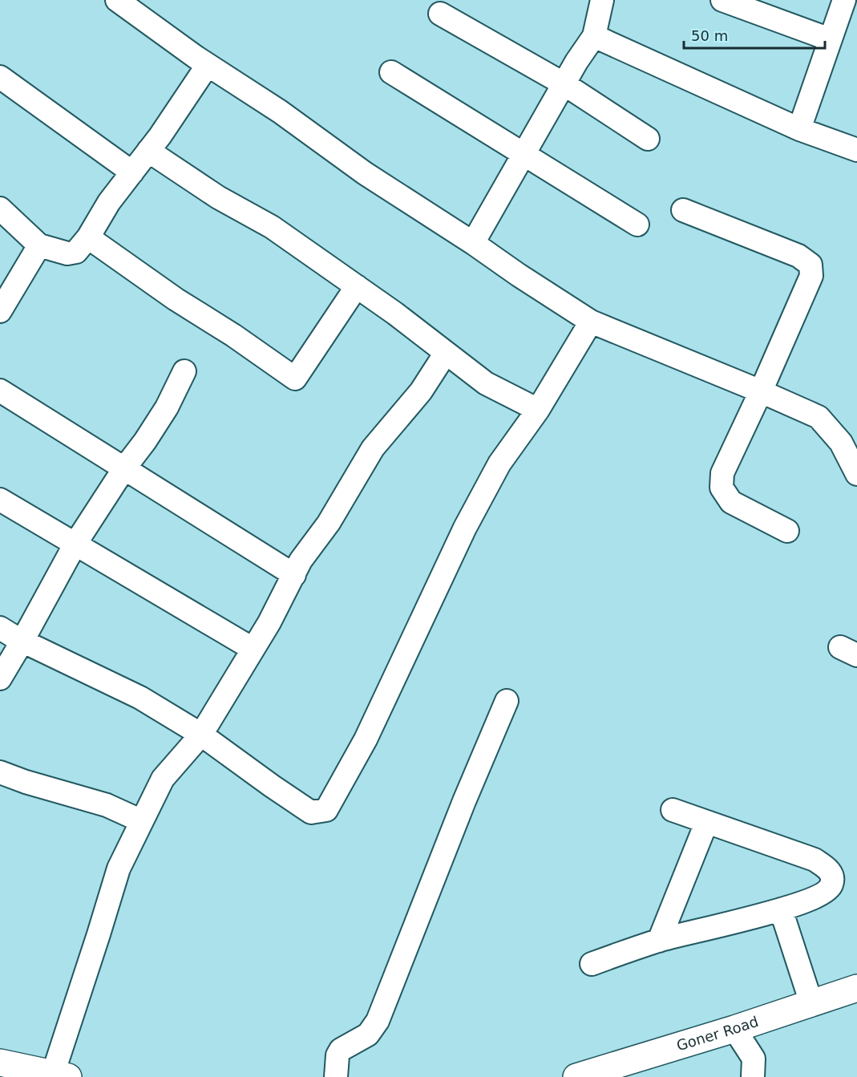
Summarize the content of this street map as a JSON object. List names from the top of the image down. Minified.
{"streets":{"street":["Goner Road"]},"scale_bar":"50 m"}
